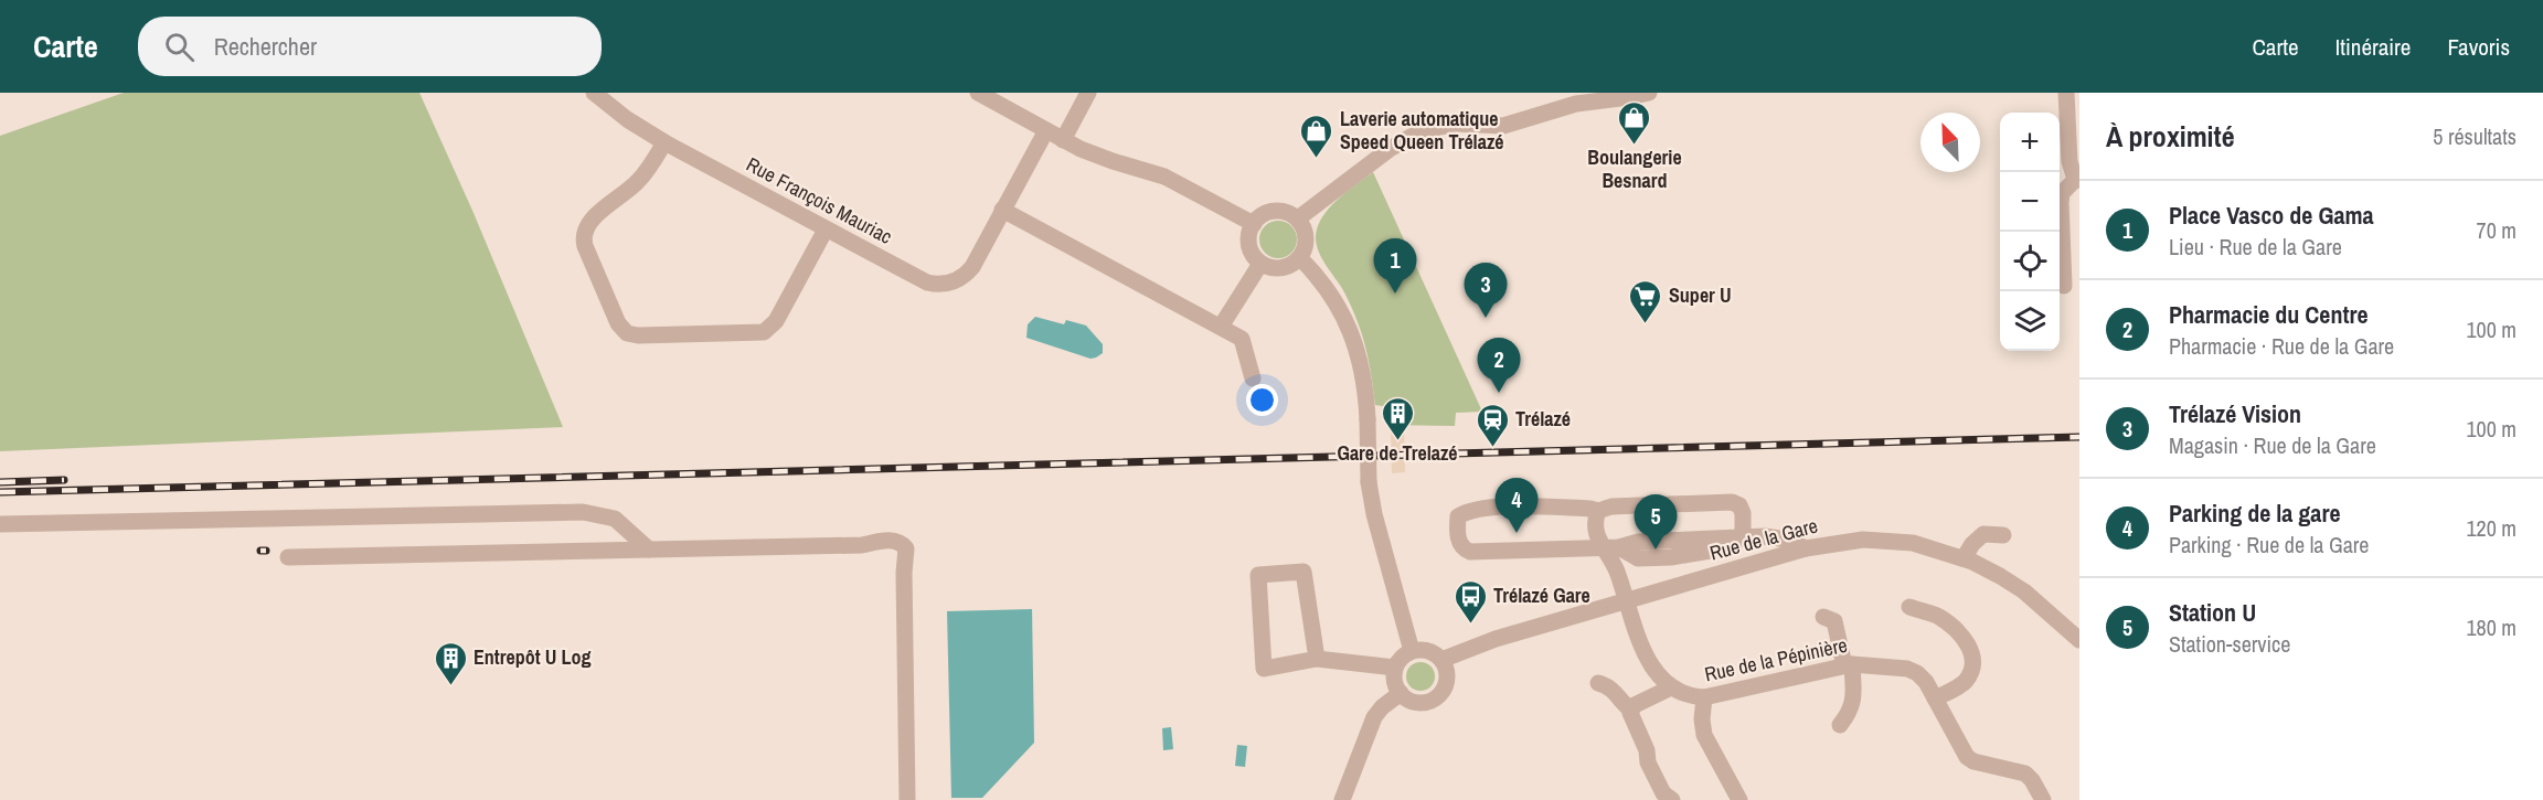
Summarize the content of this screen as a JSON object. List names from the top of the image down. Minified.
{"streets":{"street":["Rue François Mauriac","Rue de la Gare","Rue de la Pépinière"]},"places":{"shop":["Boulangerie Besnard","Laverie automatique Speed Queen Trélazé"],"supermarket":["Super U"],"building":["Gare de Trelazé","Entrepôt U Log"],"station":["Trélazé"],"bus stop":["Trélazé Gare"]},"north":"top left","page":{"header":"Carte","search":"Rechercher","nav":["Carte","Itinéraire","Favoris"],"heading":["À proximité","5 résultats"],"map_buttons":["+","−"],"list":[{"mark":"1","name":"Place Vasco de Gama","note":"Lieu · Rue de la Gare","value":"70 m"},{"mark":"2","name":"Pharmacie du Centre","note":"Pharmacie · Rue de la Gare","value":"100 m"},{"mark":"3","name":"Trélazé Vision","note":"Magasin · Rue de la Gare","value":"100 m"},{"mark":"4","name":"Parking de la gare","note":"Parking · Rue de la Gare","value":"120 m"},{"mark":"5","name":"Station U","note":"Station-service","value":"180 m"}],"pins":["1","3","2","4","5"]}}
